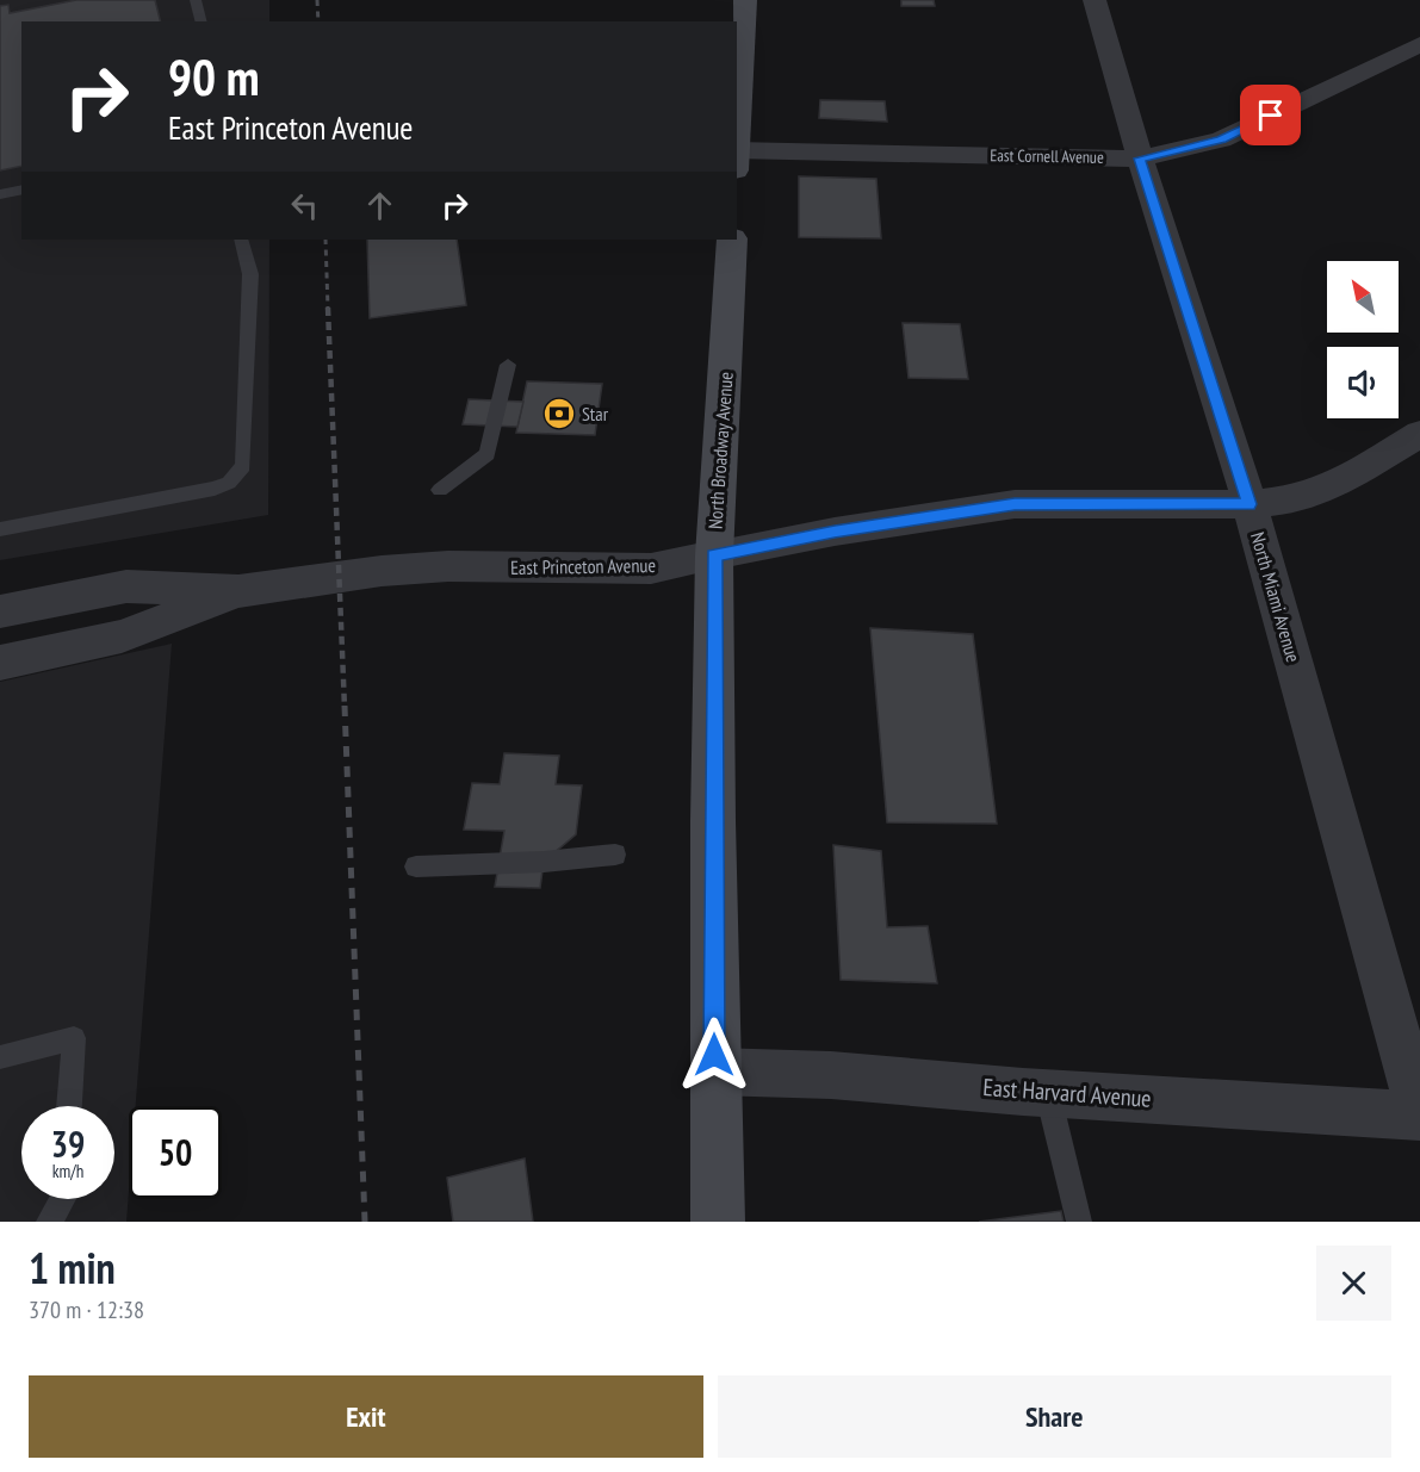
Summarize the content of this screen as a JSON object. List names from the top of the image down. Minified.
{"streets":{"main road":["North Broadway Avenue"],"street":["East Cornell Avenue","East Princeton Avenue","North Miami Avenue","East Harvard Avenue"]},"crossings":[["East Cornell Avenue","North Miami Avenue"],["North Broadway Avenue","East Princeton Avenue"],["North Broadway Avenue","East Harvard Avenue"],["East Princeton Avenue","North Miami Avenue"],["North Miami Avenue","East Harvard Avenue"]],"places":{"bank":["Star"]},"north":"top left","page":{"turn":["90 m","East Princeton Avenue"],"speed":"39 km/h","limit":"50","heading":["1 min","370 m · 12:38"],"buttons":["Exit","Share"]}}
